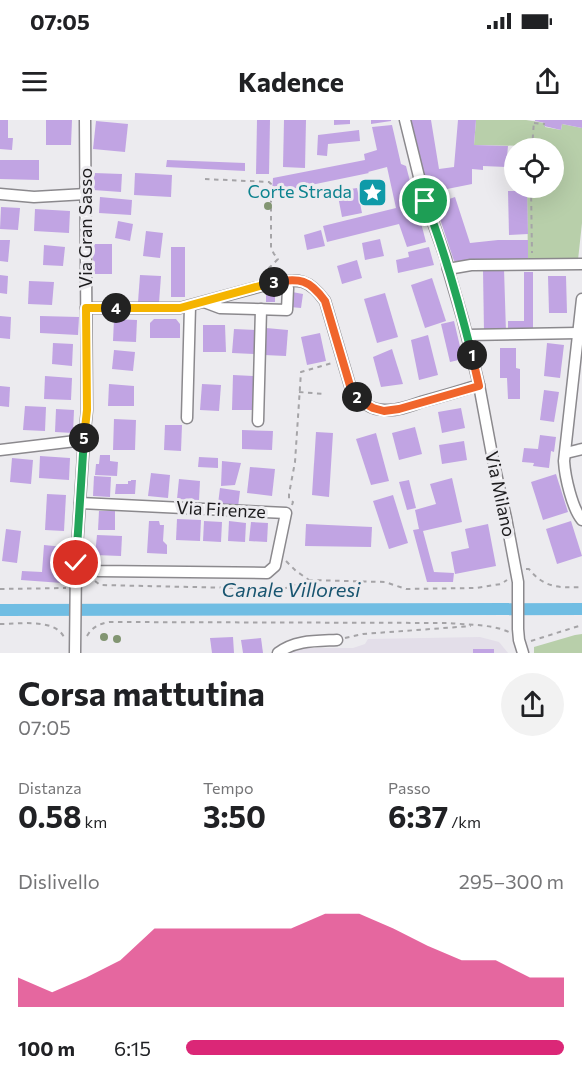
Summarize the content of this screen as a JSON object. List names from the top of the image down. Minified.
{"streets":{"street":["Via Gran Sasso","Via Milano","Via Firenze"]},"crossings":[["Via Gran Sasso","Via Firenze"]],"water":["Canale Villoresi"],"places":{"place":["Corte Strada"]},"page":{"status":"07:05","header":"Kadence","pins":["3","4","1","2","5"],"heading":["Corsa mattutina","07:05"],"stats":[["Distanza","0.58 km"],["Tempo","3:50"],["Passo","6:37 /km"]],"chart":["Dislivello","295–300 m"],"list":[{"name":"100 m","note":"6:15"}]}}
